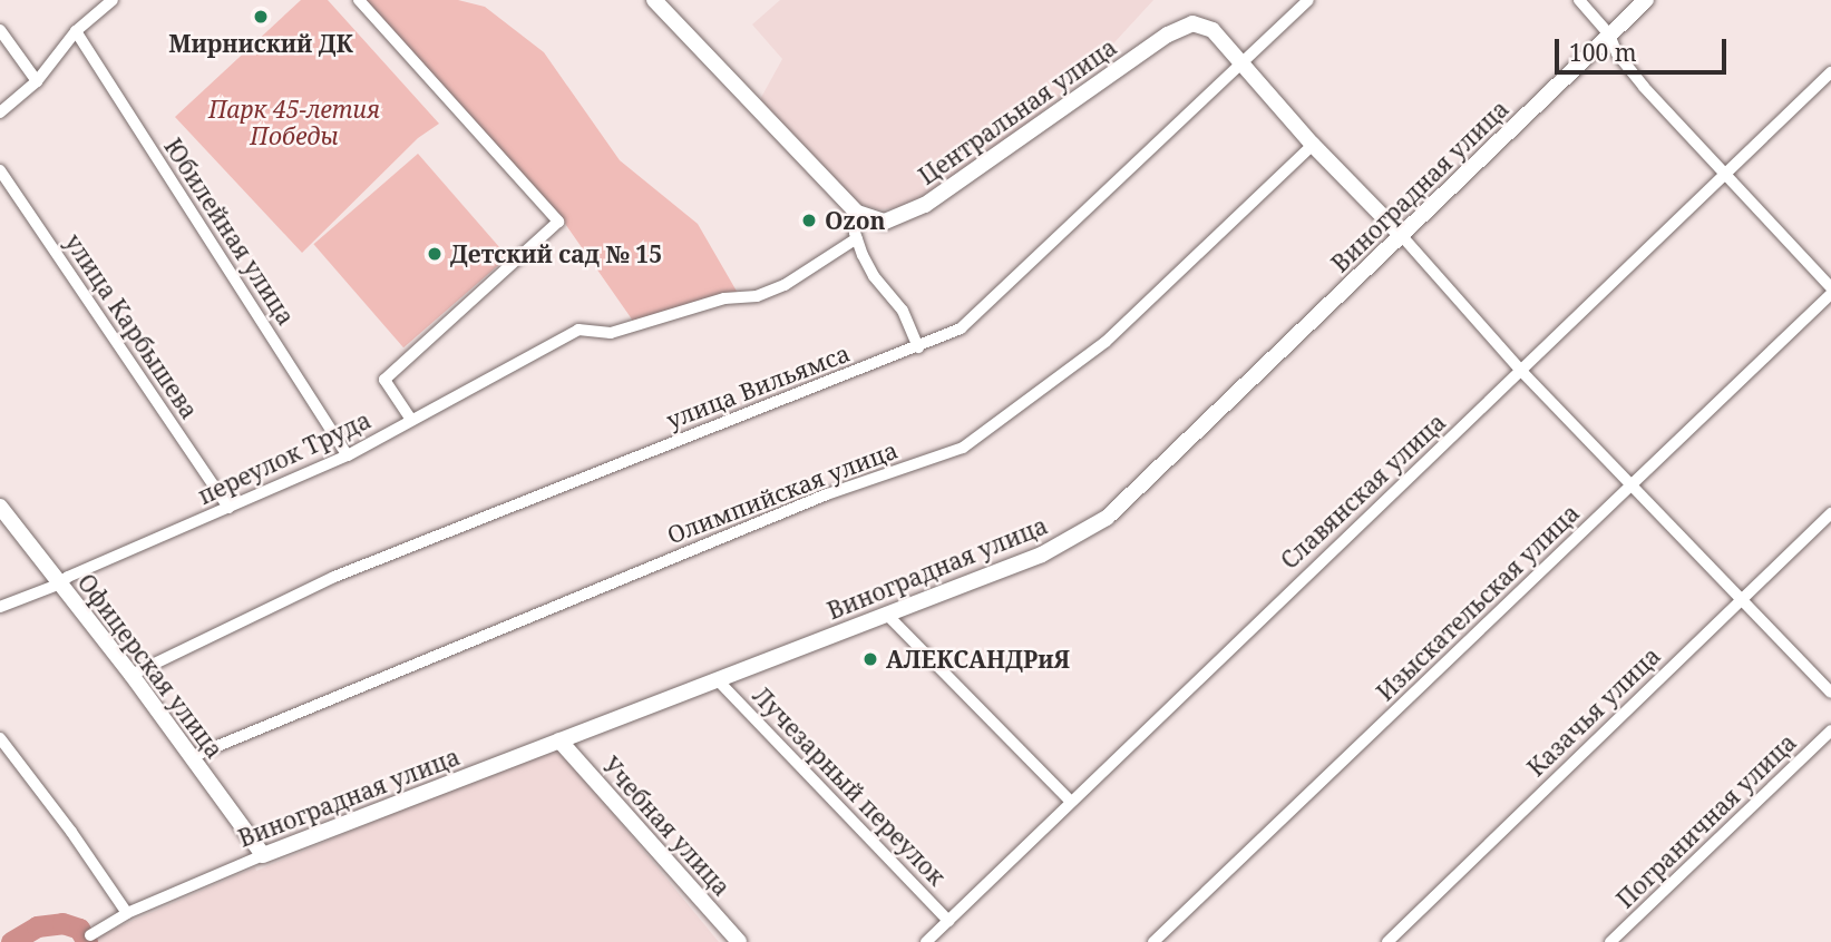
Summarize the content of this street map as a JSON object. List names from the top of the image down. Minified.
{"streets":{"street":["Центральная улица","Виноградная улица","Юбилейная улица","улица Карбышева","улица Вильямса","переулок Труда","Славянская улица","Олимпийская улица","Изыскательская улица","Офицерская улица","Казачья улица","Лучезарный переулок","Пограничная улица","Учебная улица"]},"crossings":[["Центральная улица","Виноградная улица"],["Центральная улица","улица Вильямса"],["Центральная улица","Олимпийская улица"],["Виноградная улица","Офицерская улица"],["Виноградная улица","Лучезарный переулок"],["Виноградная улица","Учебная улица"],["Юбилейная улица","переулок Труда"],["улица Карбышева","переулок Труда"],["улица Вильямса","Офицерская улица"],["переулок Труда","Офицерская улица"],["Славянская улица","Лучезарный переулок"],["Олимпийская улица","Офицерская улица"]],"parks":["Парк 45-летия Победы"],"places":["Мирниский ДК","Ozon","Детский сад № 15","АЛЕКСАНДРиЯ"],"scale_bar":"100 m"}
